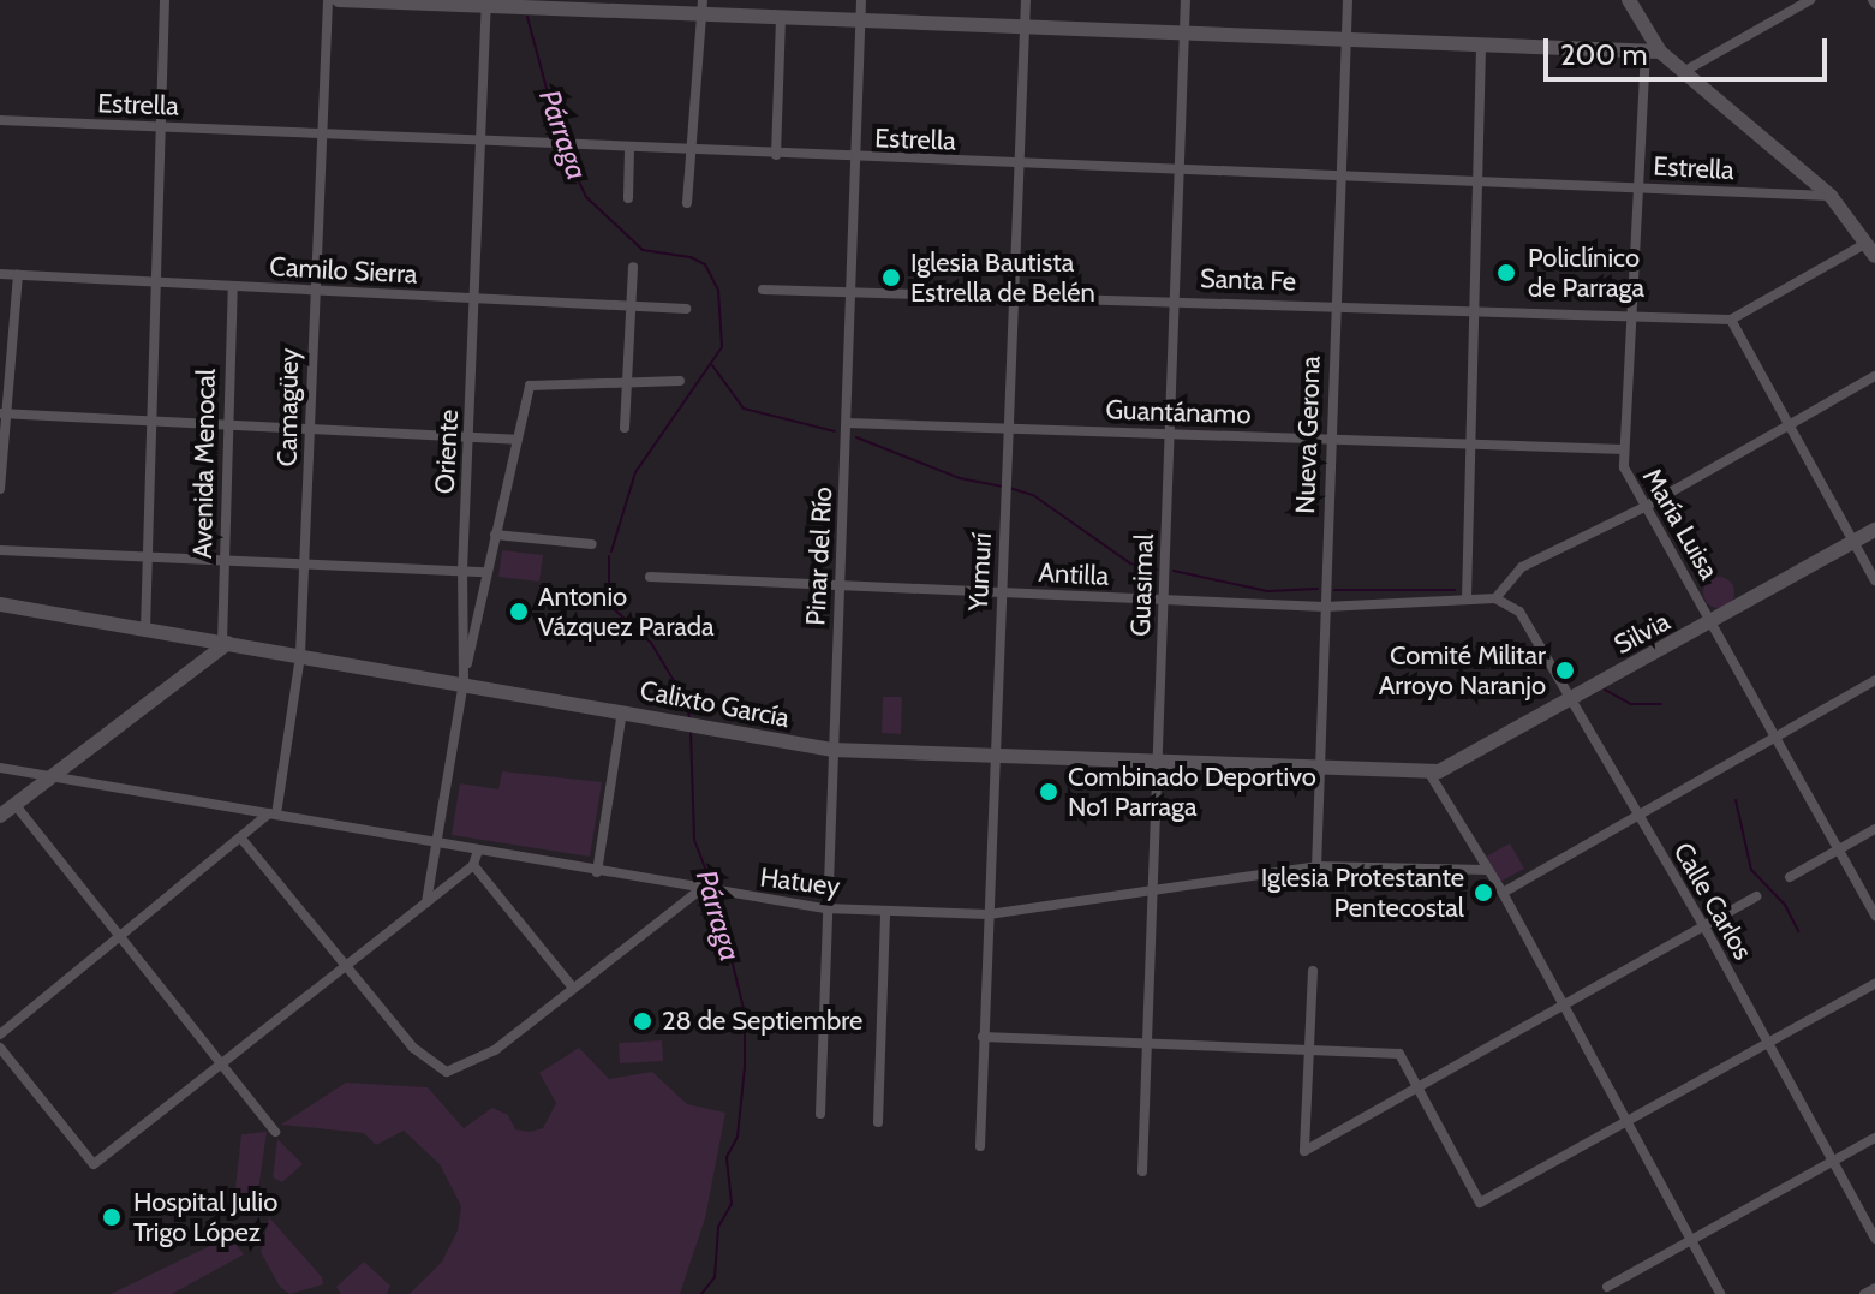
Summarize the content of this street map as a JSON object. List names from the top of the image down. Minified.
{"streets":{"main road":["Silvia","Calixto García"],"street":["Estrella","Camilo Sierra","Santa Fe","Camagüey","Guantánamo","Nueva Gerona","Oriente","Avenida Menocal","María Luisa","Pinar del Río","Yumurí","Antilla","Guasimal","Hatuey","Calle Carlos"]},"crossings":[["Estrella","Camagüey"],["Estrella","Nueva Gerona"],["Estrella","Oriente"],["Estrella","María Luisa"],["Estrella","Pinar del Río"],["Estrella","Yumurí"],["Estrella","Guasimal"],["Camilo Sierra","Camagüey"],["Camilo Sierra","Oriente"],["Camilo Sierra","Avenida Menocal"],["Santa Fe","Nueva Gerona"],["Santa Fe","María Luisa"],["Santa Fe","Pinar del Río"],["Santa Fe","Yumurí"],["Santa Fe","Guasimal"],["Camagüey","Calixto García"],["Camagüey","Hatuey"],["Guantánamo","Nueva Gerona"],["Guantánamo","María Luisa"],["Guantánamo","Pinar del Río"],["Guantánamo","Yumurí"],["Guantánamo","Guasimal"],["Nueva Gerona","Antilla"],["Nueva Gerona","Calixto García"],["Nueva Gerona","Hatuey"],["Oriente","Calixto García"],["Oriente","Hatuey"],["Avenida Menocal","Calixto García"],["María Luisa","Silvia"],["Pinar del Río","Antilla"],["Pinar del Río","Calixto García"],["Pinar del Río","Hatuey"],["Yumurí","Antilla"],["Yumurí","Calixto García"],["Yumurí","Hatuey"],["Antilla","Guasimal"],["Antilla","Calle Carlos"],["Guasimal","Calixto García"],["Guasimal","Hatuey"],["Silvia","Calixto García"],["Silvia","Calle Carlos"]],"water":["Párraga"],"places":["Policlínico de Parraga","Iglesia Bautista Estrella de Belén","Antonio Vázquez Parada","Comité Militar Arroyo Naranjo","Combinado Deportivo No1 Parraga","Iglesia Protestante Pentecostal","28 de Septiembre","Hospital Julio Trigo López"],"scale_bar":"200 m"}
